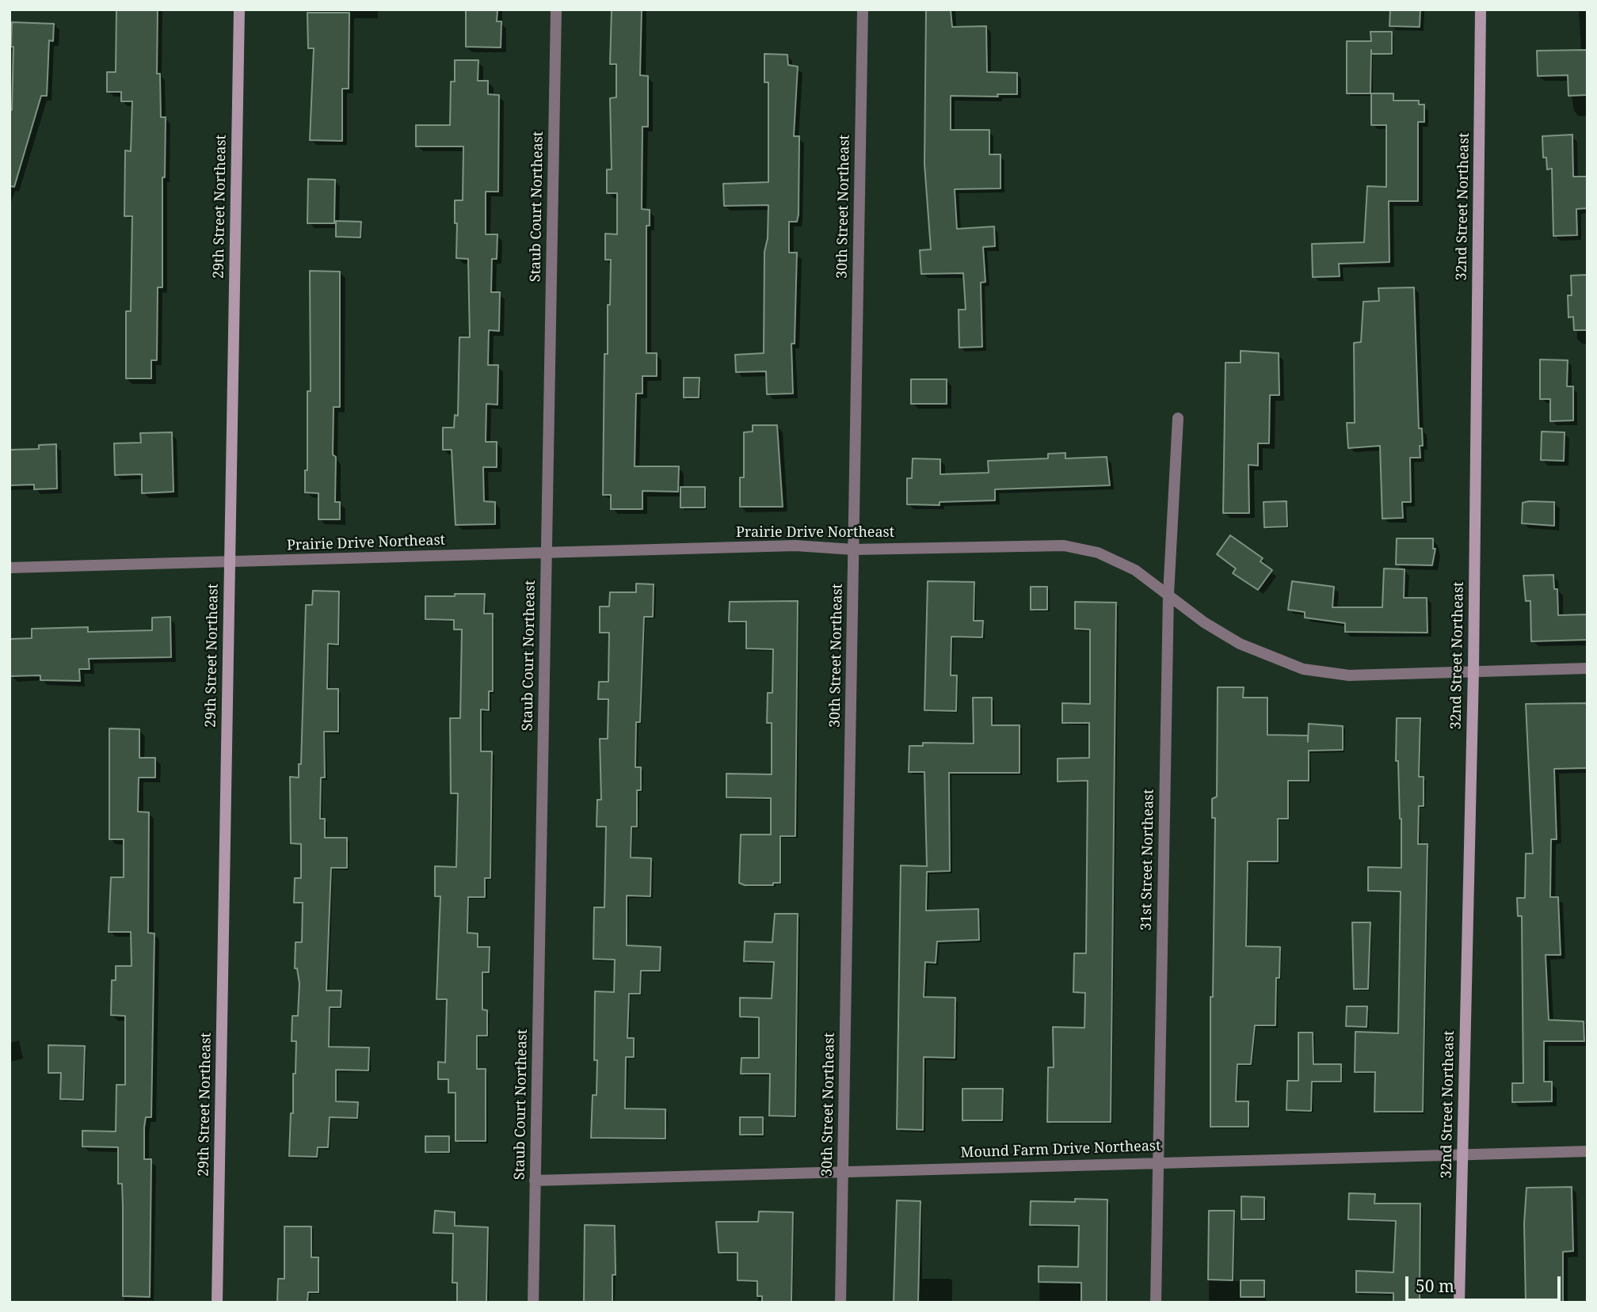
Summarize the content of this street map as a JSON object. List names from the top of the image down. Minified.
{"streets":{"main road":["29th Street Northeast","32nd Street Northeast"],"street":["Staub Court Northeast","30th Street Northeast","Prairie Drive Northeast","31st Street Northeast","Mound Farm Drive Northeast"]},"crossings":[["29th Street Northeast","Prairie Drive Northeast"],["Staub Court Northeast","Prairie Drive Northeast"],["Staub Court Northeast","Mound Farm Drive Northeast"],["30th Street Northeast","Prairie Drive Northeast"],["30th Street Northeast","Mound Farm Drive Northeast"],["32nd Street Northeast","Prairie Drive Northeast"],["32nd Street Northeast","Mound Farm Drive Northeast"],["Prairie Drive Northeast","31st Street Northeast"],["31st Street Northeast","Mound Farm Drive Northeast"]],"scale_bar":"50 m"}
